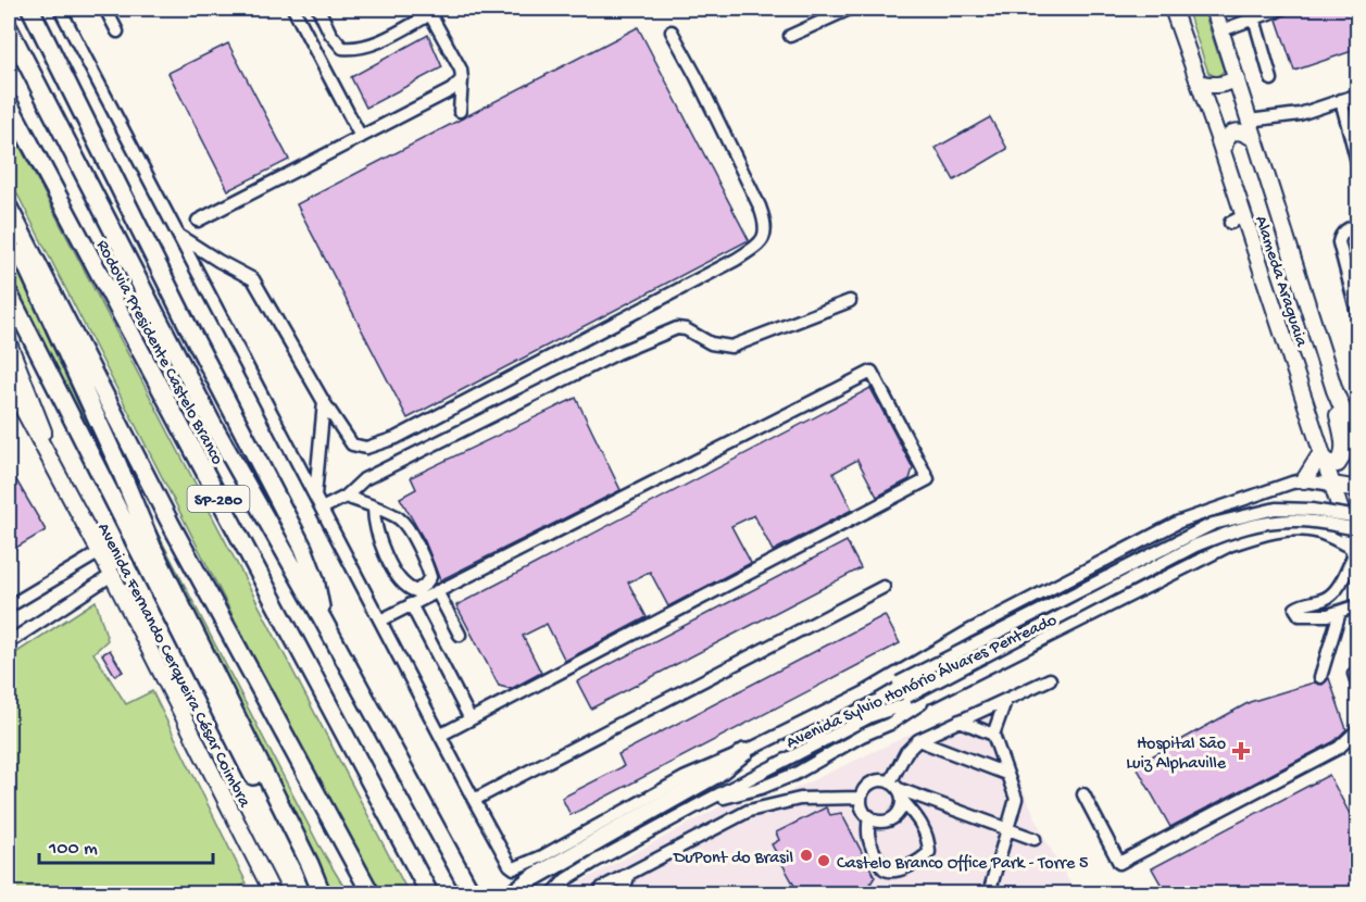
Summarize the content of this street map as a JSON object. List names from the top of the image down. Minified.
{"streets":{"highway":["Rodovia Presidente Castelo Branco","SP-280"],"main road":["Alameda Araguaia","Avenida Fernando Cerqueira César Coimbra"],"street":["Avenida Sylvio Honório Álvares Penteado"]},"crossings":[["Alameda Araguaia","Avenida Sylvio Honório Álvares Penteado"]],"places":{"health":["Hospital São Luiz Alphaville"],"other":["DuPont do Brasil","Castelo Branco Office Park - Torre 5"]},"scale_bar":"100 m"}
